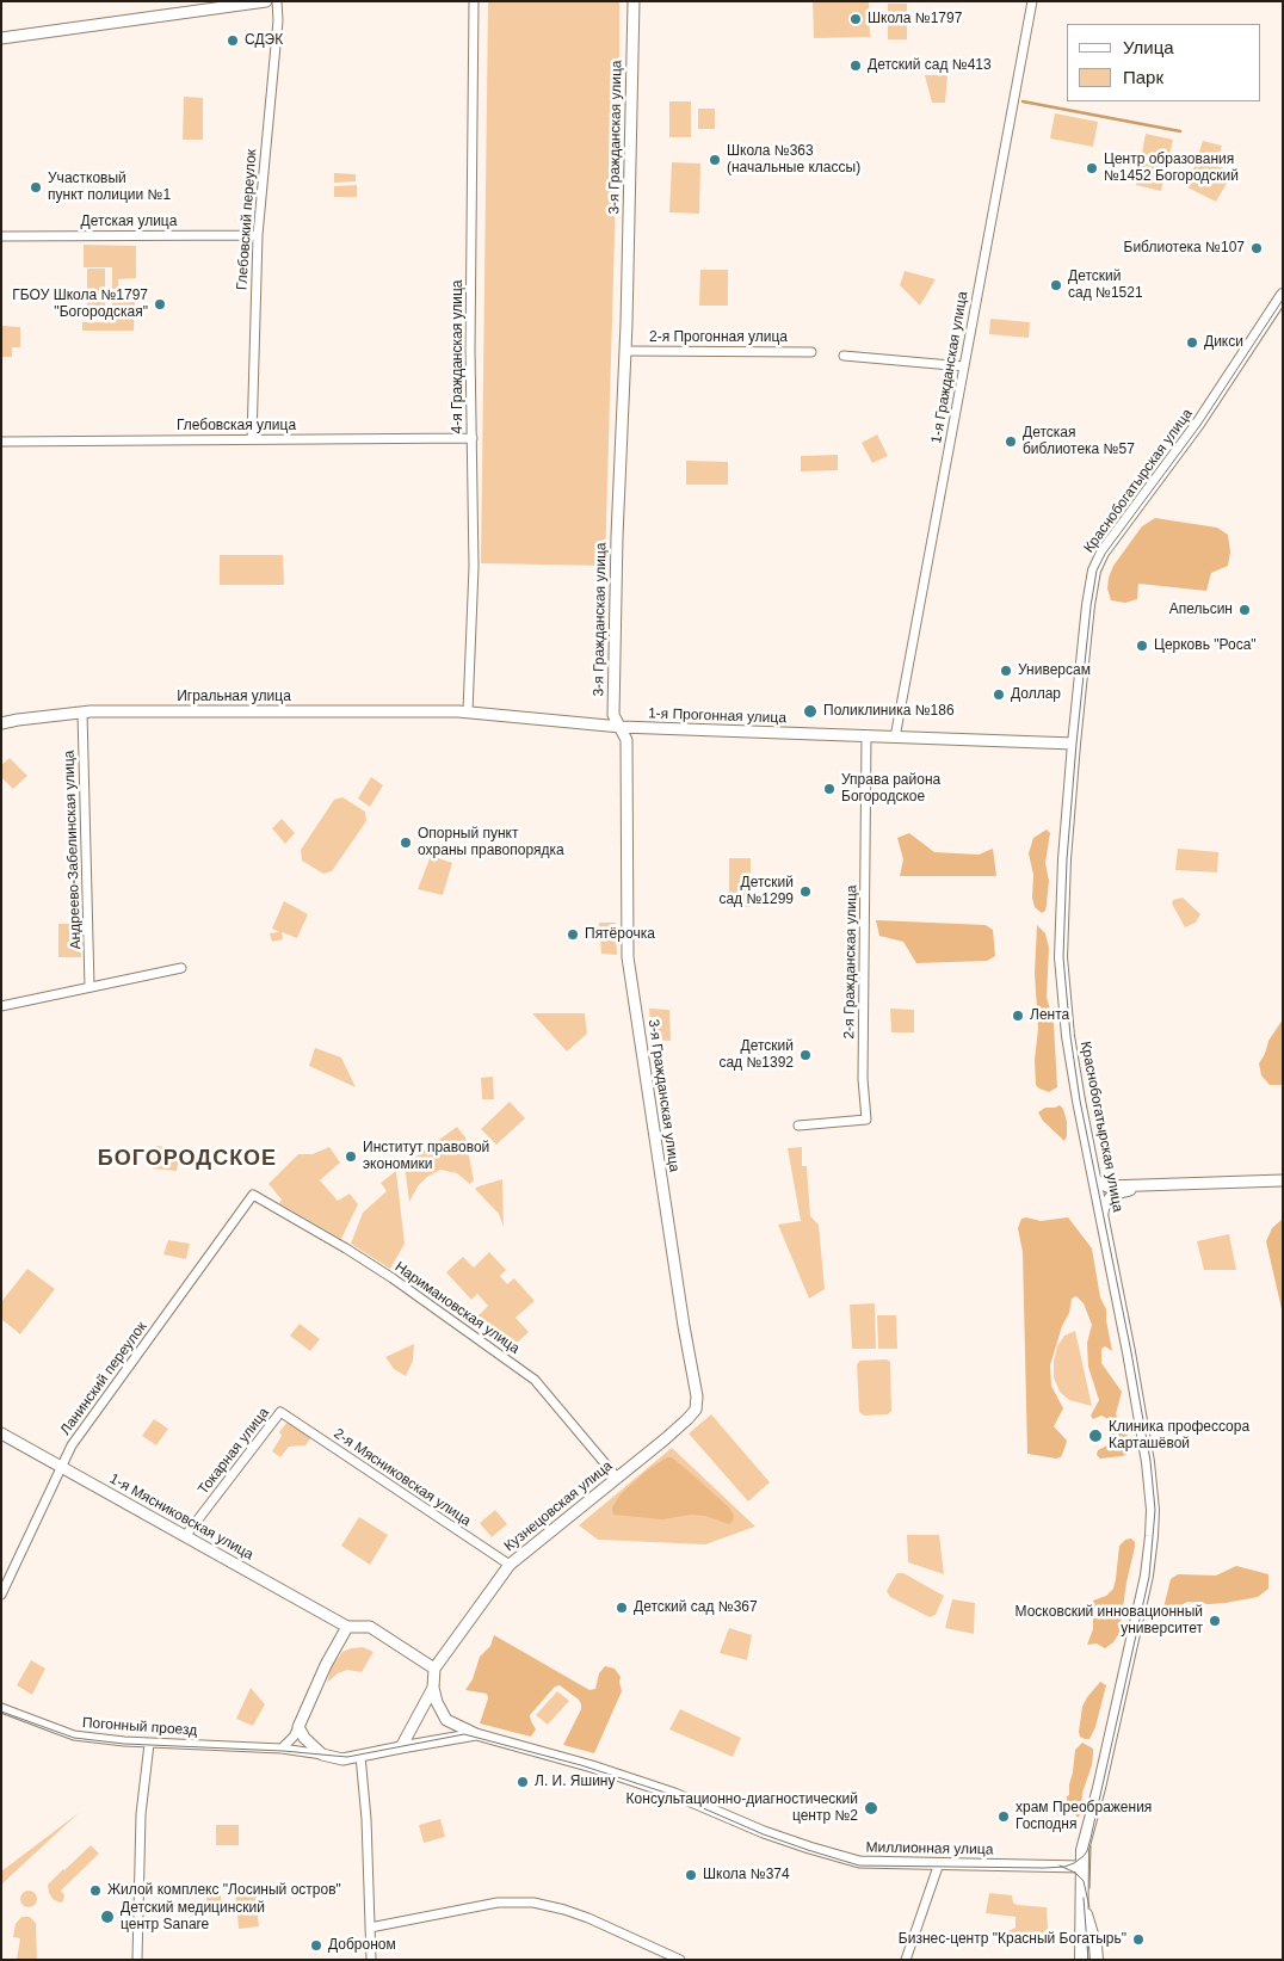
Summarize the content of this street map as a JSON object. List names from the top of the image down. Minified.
{"streets":{"main road":["Краснобогатырская улица"],"street":["3-я Гражданская улица","Глебовский переулок","Детская улица","2-я Прогонная улица","4-я Гражданская улица","1-я Гражданская улица","Глебовская улица","Игральная улица","1-я Прогонная улица","Андреево-Забелинская улица","2-я Гражданская улица","Наримановская улица","Ланинский переулок","Токарная улица","2-я Мясниковская улица","Кузнецовская улица","1-я Мясниковская улица","Погонный проезд","Миллионная улица"]},"crossings":[["3-я Гражданская улица","2-я Прогонная улица"],["3-я Гражданская улица","1-я Прогонная улица"],["3-я Гражданская улица","Кузнецовская улица"],["Глебовский переулок","Детская улица"],["Глебовский переулок","Глебовская улица"],["4-я Гражданская улица","Глебовская улица"],["4-я Гражданская улица","Игральная улица"],["4-я Гражданская улица","1-я Прогонная улица"],["1-я Гражданская улица","1-я Прогонная улица"],["Краснобогатырская улица","1-я Прогонная улица"],["Краснобогатырская улица","Миллионная улица"],["Игральная улица","1-я Прогонная улица"],["Игральная улица","Андреево-Забелинская улица"],["1-я Прогонная улица","2-я Гражданская улица"],["Наримановская улица","Ланинский переулок"],["Наримановская улица","Кузнецовская улица"],["Ланинский переулок","1-я Мясниковская улица"],["Токарная улица","2-я Мясниковская улица"],["Токарная улица","1-я Мясниковская улица"],["2-я Мясниковская улица","Кузнецовская улица"],["Кузнецовская улица","1-я Мясниковская улица"],["Кузнецовская улица","Погонный проезд"],["Кузнецовская улица","Миллионная улица"],["1-я Мясниковская улица","Погонный проезд"],["1-я Мясниковская улица","Миллионная улица"],["Погонный проезд","Миллионная улица"]],"districts":["БОГОРОДСКОЕ"],"places":["Школа №1797","СДЭК","Детский сад №413","Школа №363 (начальные классы)","Центр образования №1452 Богородский","Участковый пункт полиции №1","Библиотека №107","Детский сад №1521","ГБОУ Школа №1797 \"Богородская\"","Дикси","Детская библиотека №57","Апельсин","Церковь \"Роса\"","Универсам","Доллар","Поликлиника №186","Управа района Богородское","Опорный пункт охраны правопорядка","Детский сад №1299","Пятёрочка","Лента","Детский сад №1392","Институт правовой экономики","Клиника профессора Карташёвой","Детский сад №367","Московский инновационный университет","Л. И. Яшину","Консультационно-диагностический центр №2","храм Преображения Господня","Школа №374","Жилой комплекс \"Лосиный остров\"","Детский медицинский центр Sanare","Бизнес-центр \"Красный Богатырь\"","Доброном"],"legend":["Улица","Парк"]}
